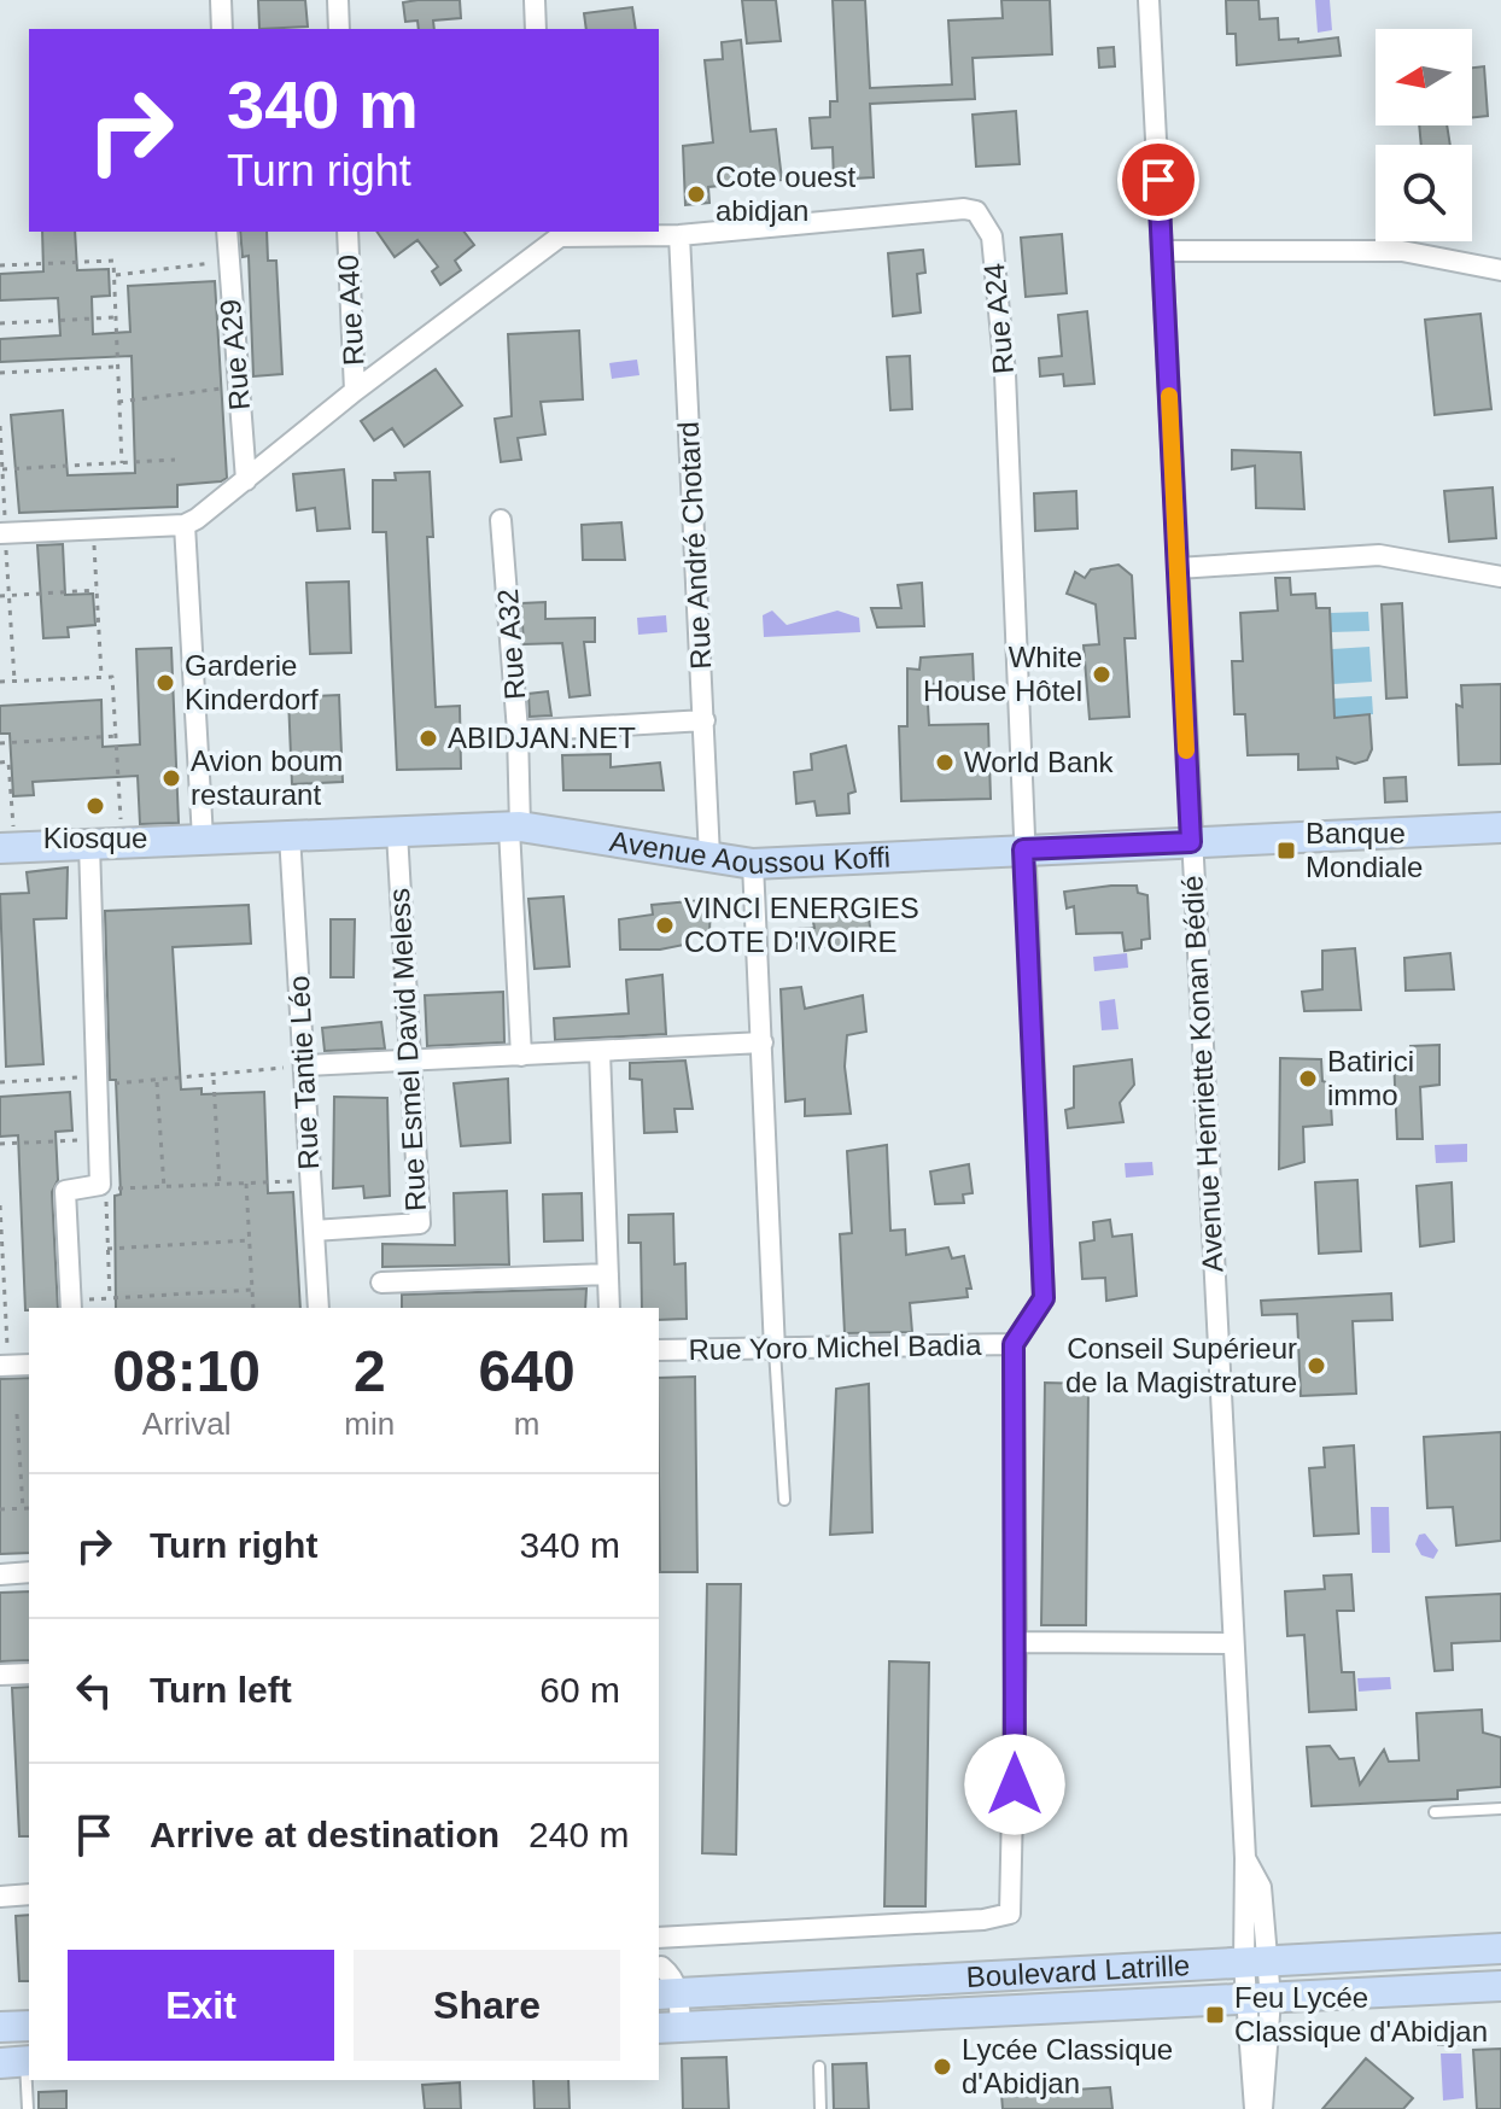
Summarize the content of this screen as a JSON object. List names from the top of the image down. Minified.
{"streets":{"street":["Rue A40","Rue A24","Rue A29","Rue André Chotard","Rue A32","Avenue Aoussou Koffi","Rue Esmel David Meless","Rue Tantie Léo","Avenue Henriette Konan Bédié","Rue Yoro Michel Badia","Boulevard Latrille"]},"crossings":[["Rue A24","Rue André Chotard"],["Rue A24","Avenue Aoussou Koffi"],["Rue André Chotard","Avenue Aoussou Koffi"],["Rue A32","Avenue Aoussou Koffi"],["Avenue Aoussou Koffi","Rue Esmel David Meless"],["Avenue Aoussou Koffi","Rue Tantie Léo"],["Avenue Aoussou Koffi","Avenue Henriette Konan Bédié"],["Rue Esmel David Meless","Rue Tantie Léo"],["Avenue Henriette Konan Bédié","Boulevard Latrille"]],"places":{"other":["Cote ouest abidjan","White House Hôtel","Garderie Kinderdorf","ABIDJAN.NET","World Bank","Avion boum restaurant","Kiosque","VINCI ENERGIES COTE D'IVOIRE","Batirici immo","Conseil Supérieur de la Magistrature","Lycée Classique d'Abidjan"],"transit":["Banque Mondiale","Feu Lycée Classique d'Abidjan"]},"north":"left","page":{"turn":["340 m","Turn right"],"eta":["08:10","Arrival","2","min","640","m"],"list":[{"name":"Turn right","value":"340 m"},{"name":"Turn left","value":"60 m"},{"name":"Arrive at destination","value":"240 m"}],"buttons":["Exit","Share"]}}
